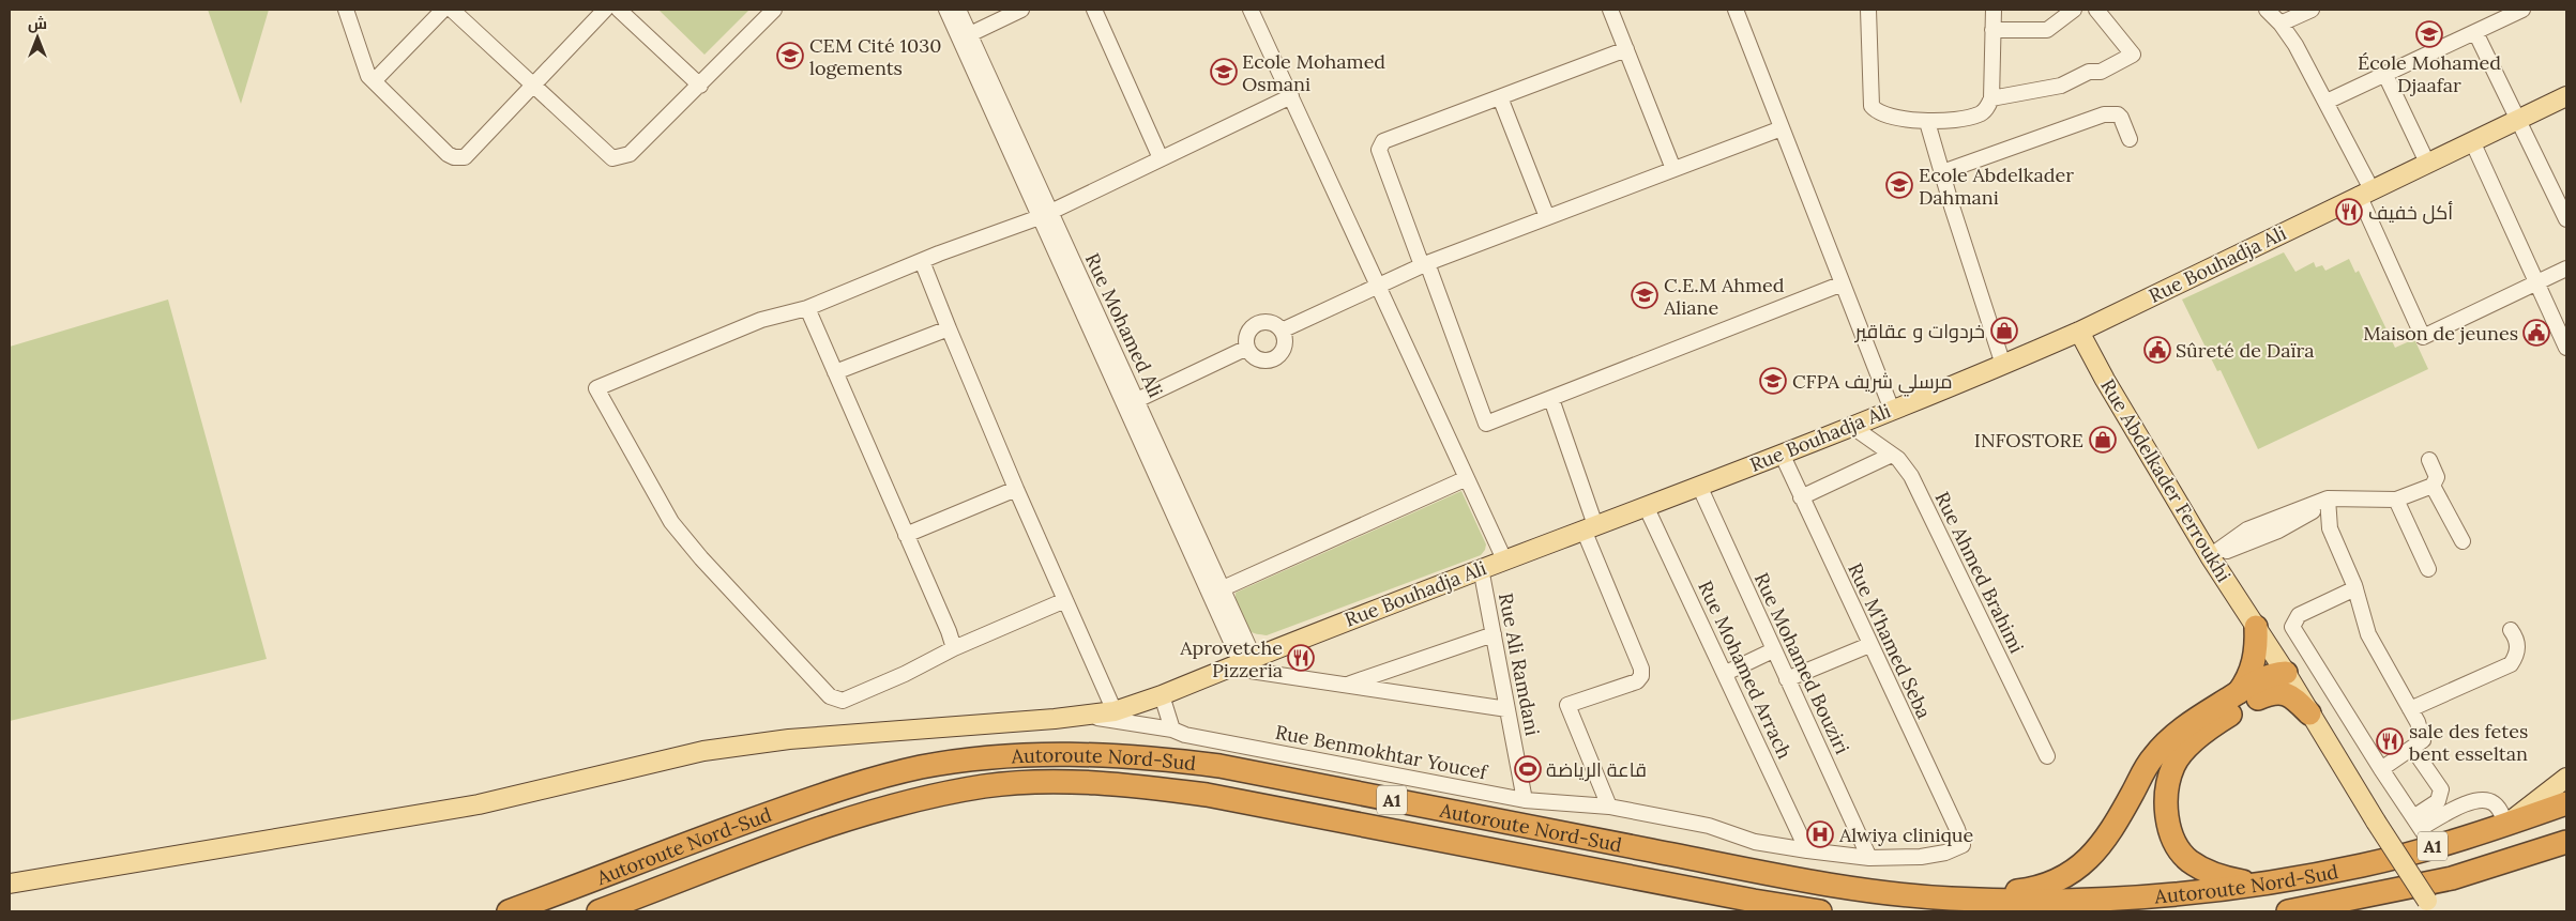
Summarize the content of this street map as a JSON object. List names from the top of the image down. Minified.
{"streets":{"highway":["Autoroute Nord-Sud","A1"],"main road":["Rue Bouhadja Ali","Rue Abdelkader Ferroukhi"],"street":["Rue Mohamed Ali","Rue Ahmed Brahimi","Rue M'hamed Seba","Rue Mohamed Bouziri","Rue Ali Ramdani","Rue Mohamed Arrach","Rue Benmokhtar Youcef"]},"crossings":[["Rue Bouhadja Ali","Rue Mohamed Ali"],["Rue Bouhadja Ali","Rue Abdelkader Ferroukhi"],["Rue Bouhadja Ali","Rue Ahmed Brahimi"],["Rue Bouhadja Ali","Rue M'hamed Seba"],["Rue Bouhadja Ali","Rue Mohamed Bouziri"],["Rue Bouhadja Ali","Rue Ali Ramdani"],["Rue Bouhadja Ali","Rue Mohamed Arrach"],["Rue Bouhadja Ali","Rue Benmokhtar Youcef"],["Rue M'hamed Seba","Rue Benmokhtar Youcef"],["Rue Mohamed Bouziri","Rue Benmokhtar Youcef"],["Rue Ali Ramdani","Rue Benmokhtar Youcef"],["Rue Mohamed Arrach","Rue Benmokhtar Youcef"]],"places":{"school or university":["École Mohamed Djaafar","CEM Cité 1030 logements","Ecole Mohamed Osmani","Ecole Abdelkader Dahmani","C.E.M Ahmed Aliane","CFPA مرسلي شريف"],"restaurant":["أكل خفيف","Aprovetche Pizzeria","sale des fetes bent esseltan"],"shop":["خردوات و عقاقير","INFOSTORE"],"public building":["Maison de jeunes","Sûreté de Daïra"],"sports":["قاعة الرياضة"],"hospital":["Alwiya clinique"]},"north":"top"}
